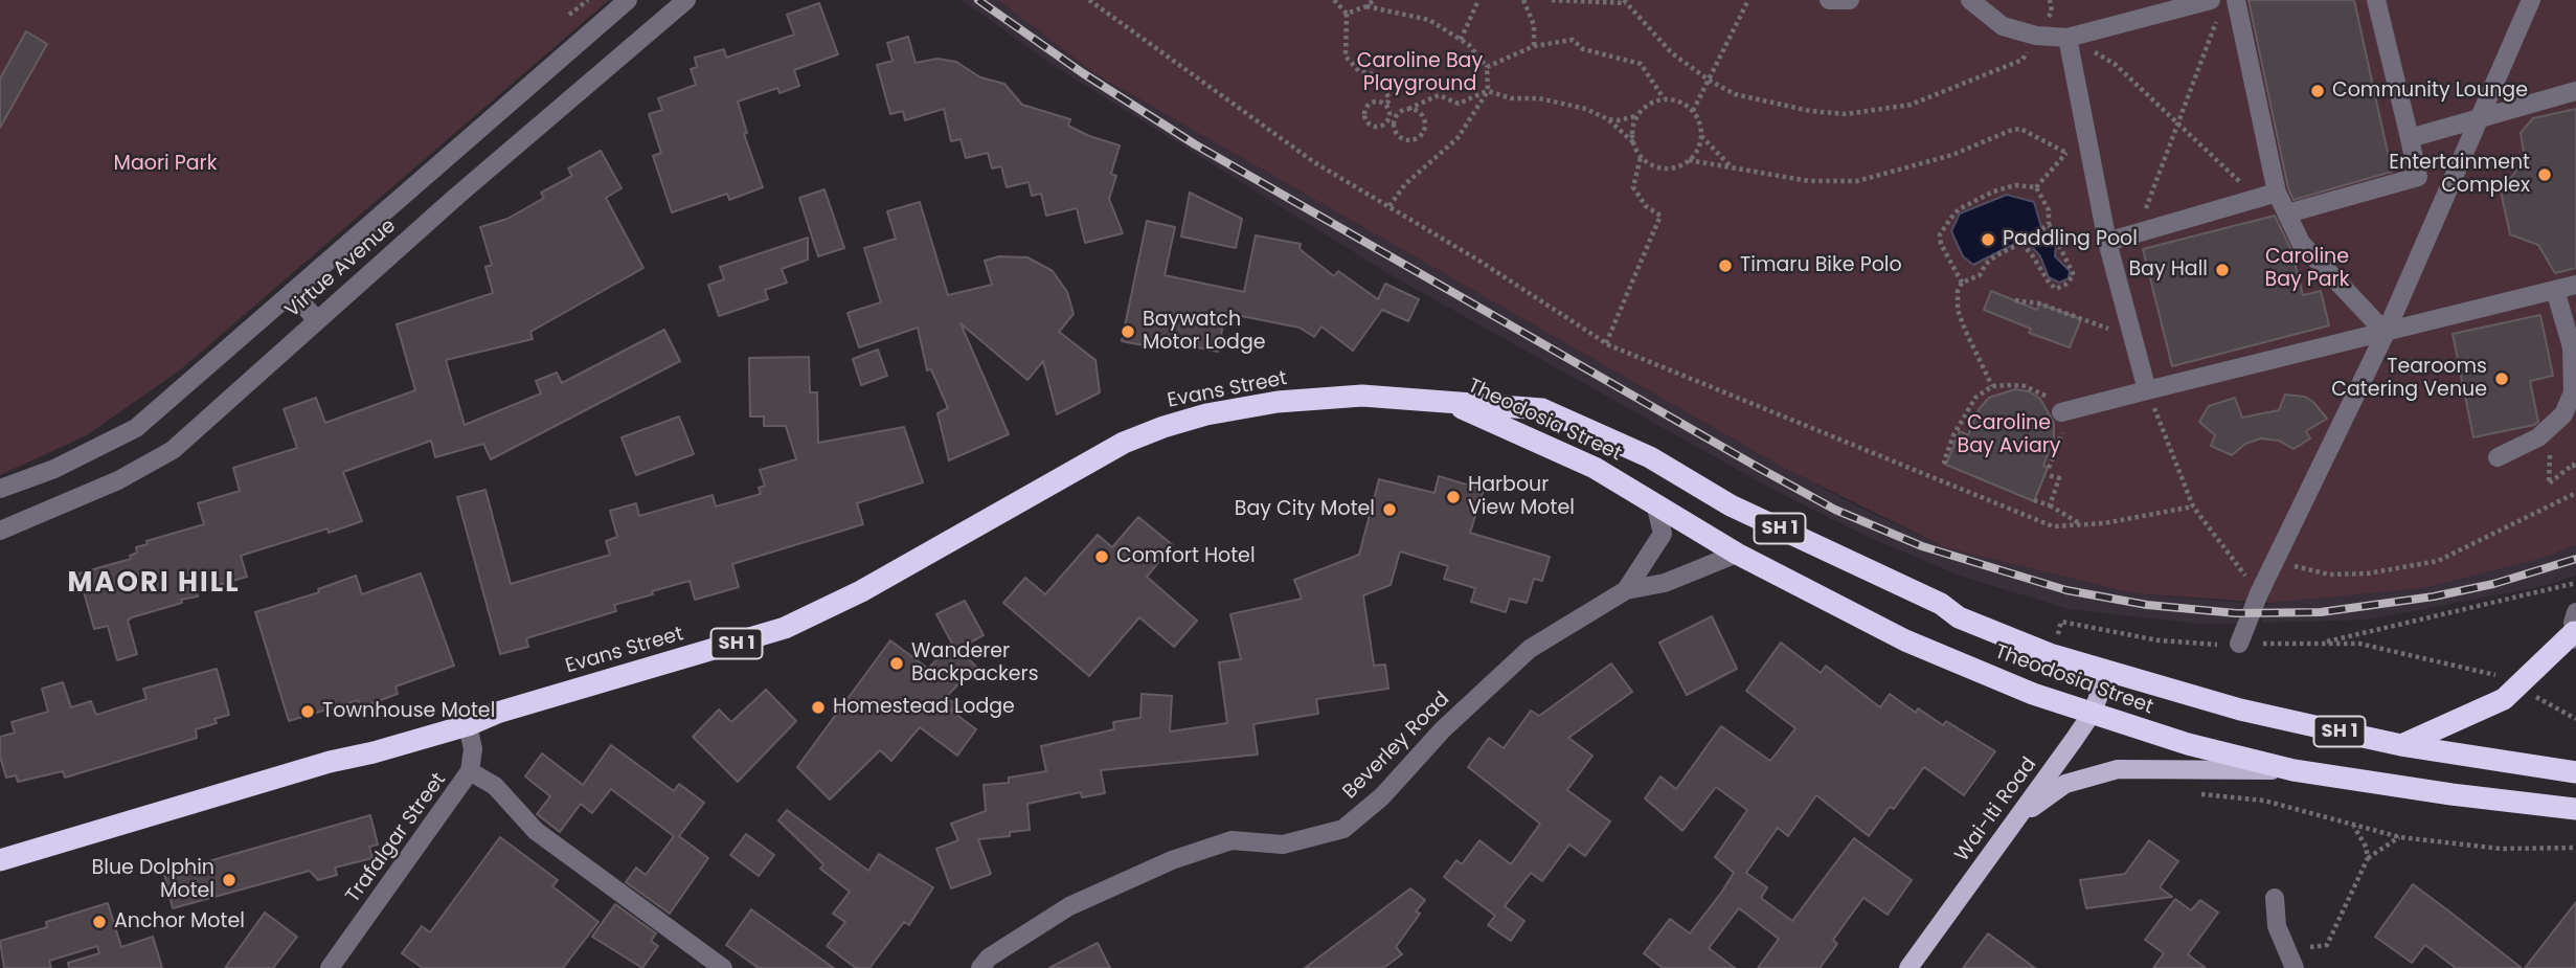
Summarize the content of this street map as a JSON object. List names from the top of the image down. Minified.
{"streets":{"highway":["Evans Street","Theodosia Street","SH 1"],"main road":["Wai-Iti Road"],"street":["Virtue Avenue","Beverley Road","Trafalgar Street"]},"crossings":[["Evans Street","Theodosia Street"],["Evans Street","Trafalgar Street"],["Theodosia Street","Beverley Road"],["Theodosia Street","Wai-Iti Road"]],"districts":["MAORI HILL"],"parks":["Caroline Bay Playground","Maori Park","Caroline Bay Park","Caroline Bay Aviary"],"places":["Community Lounge","Entertainment Complex","Paddling Pool","Timaru Bike Polo","Bay Hall","Baywatch Motor Lodge","Tearooms Catering Venue","Harbour View Motel","Bay City Motel","Comfort Hotel","Wanderer Backpackers","Homestead Lodge","Townhouse Motel","Blue Dolphin Motel","Anchor Motel"]}
